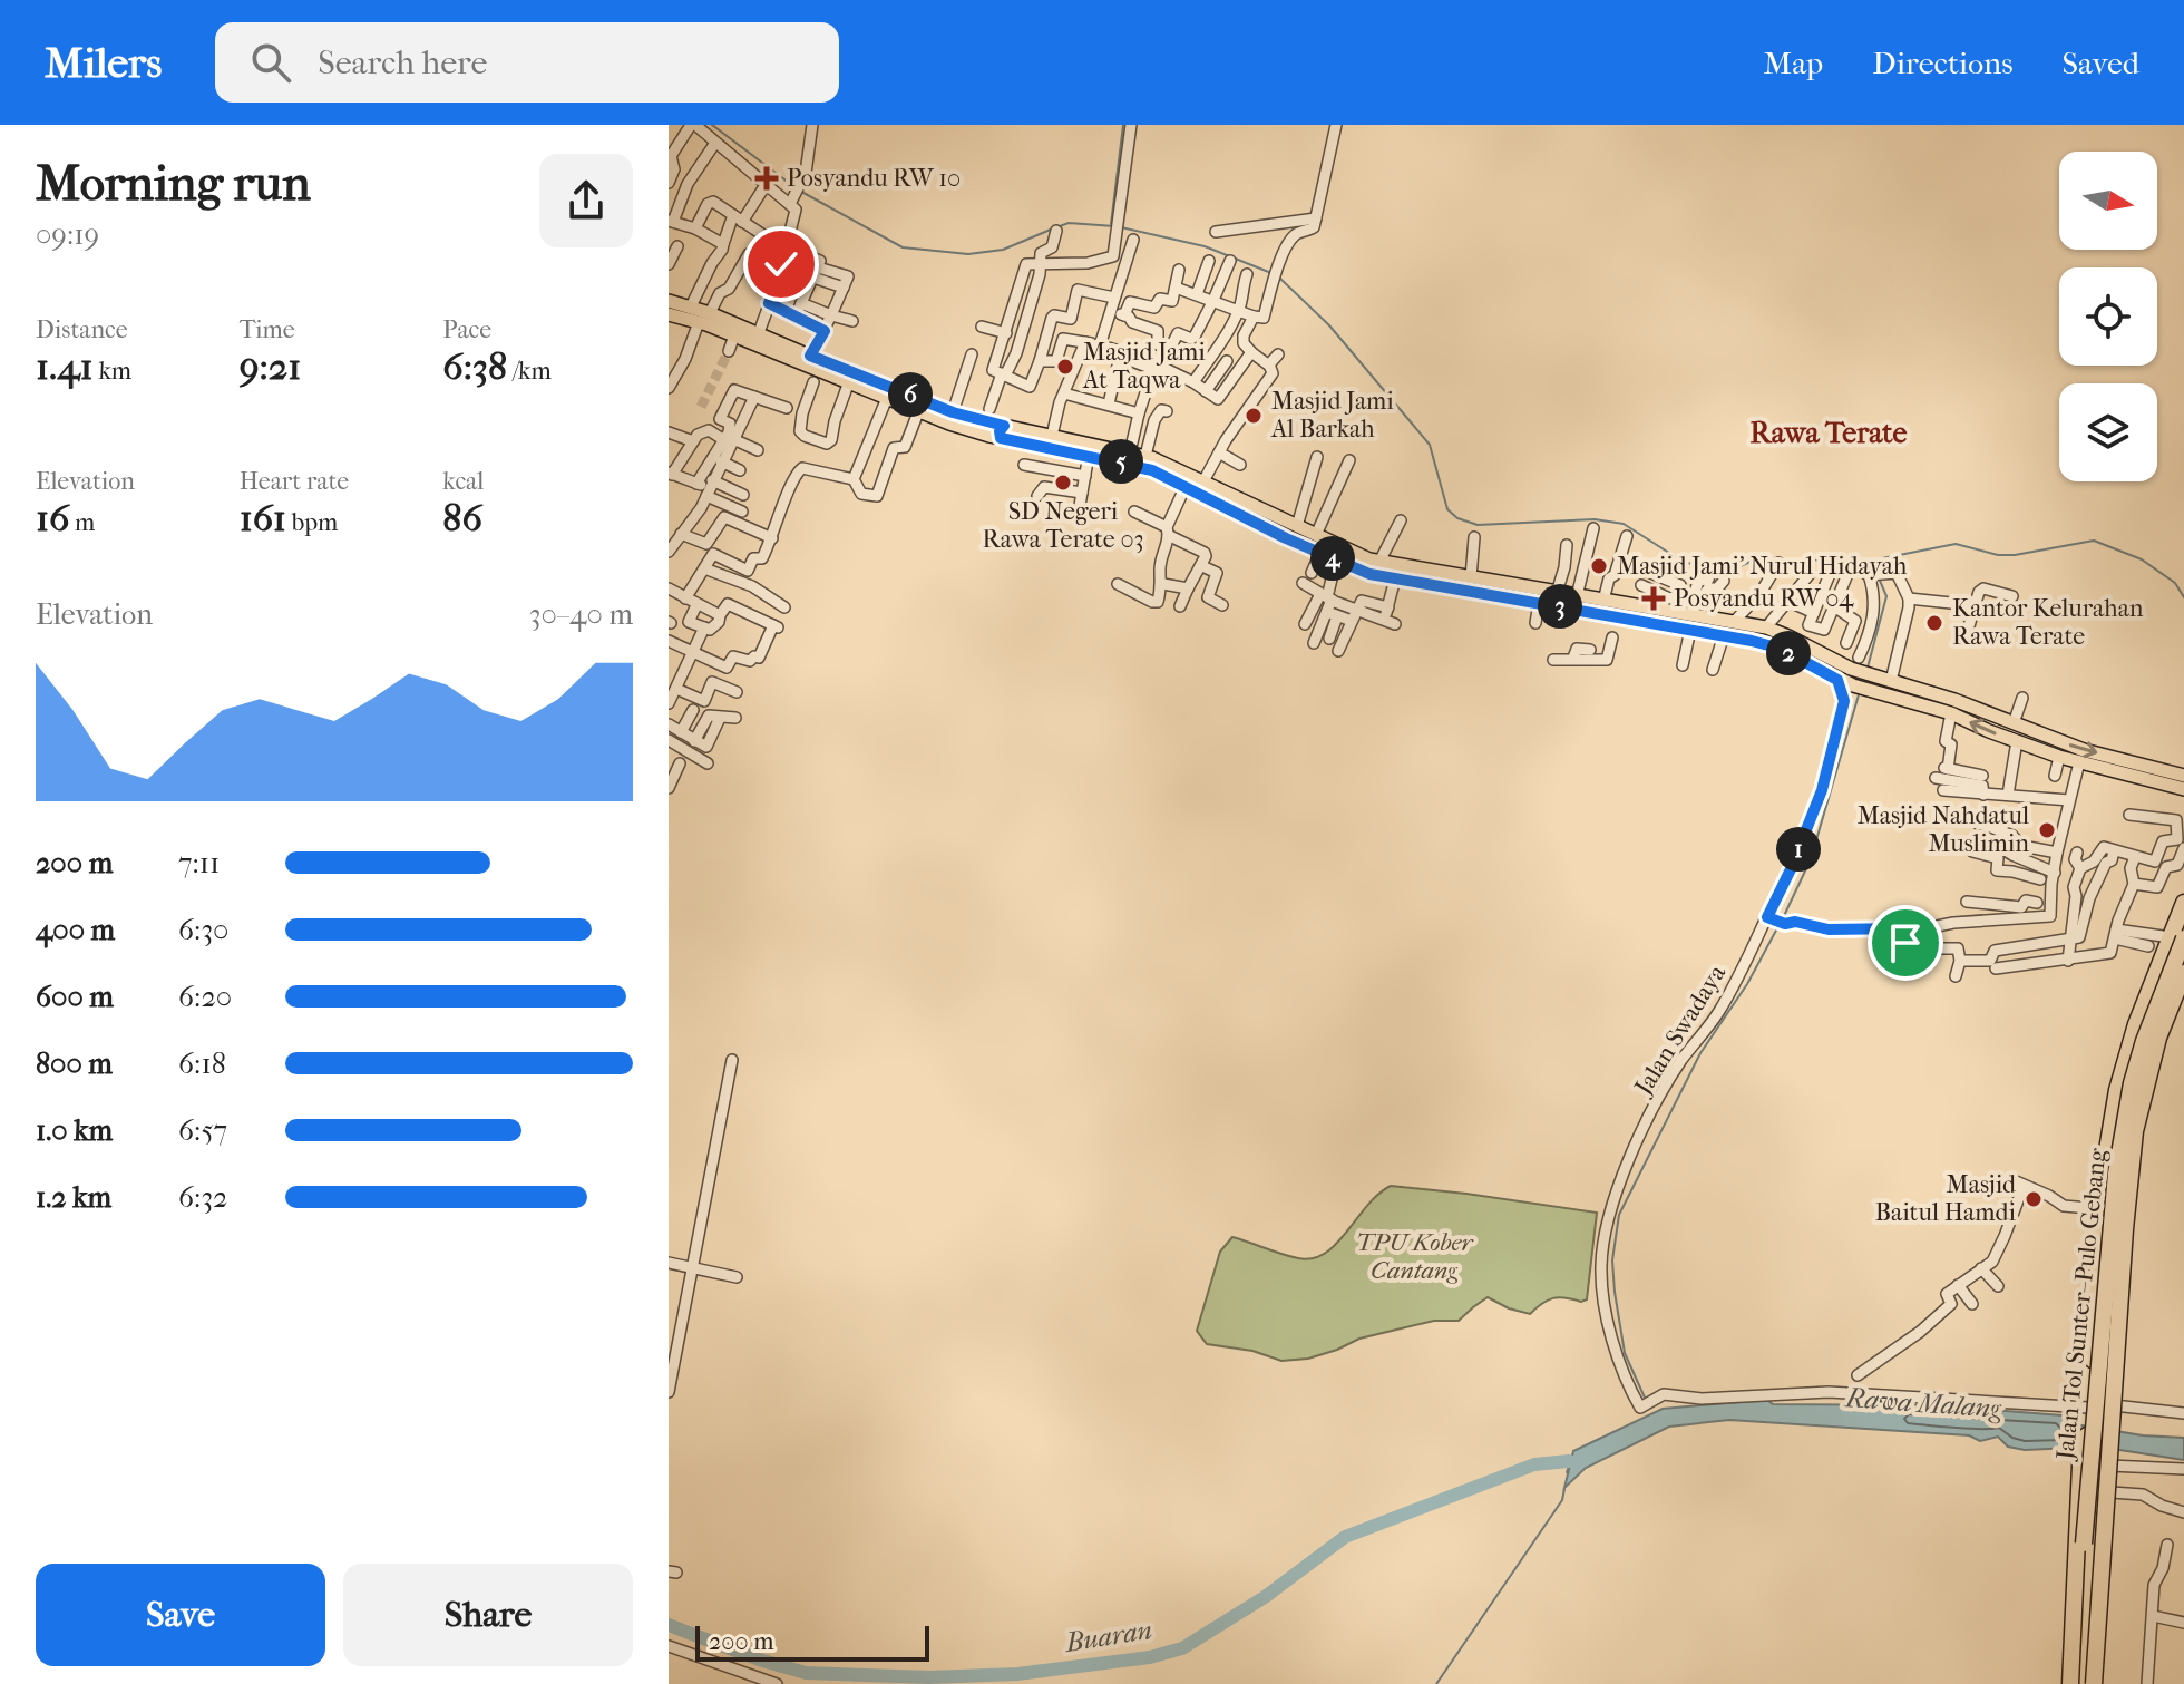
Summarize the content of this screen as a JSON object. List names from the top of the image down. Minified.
{"streets":{"highway":["Jalan Tol Sunter–Pulo Gebang"],"street":["Jalan Swadaya"]},"districts":["Rawa Terate"],"water":["Rawa Malang","Buaran"],"parks":["TPU Kober Cantang"],"places":{"health":["Posyandu RW 10","Posyandu RW 04"],"other":["Masjid Jami At Taqwa","Masjid Jami Al Barkah","SD Negeri Rawa Terate 03","Masjid Jami' Nurul Hidayah","Kantor Kelurahan Rawa Terate","Masjid Nahdatul Muslimin","Masjid Baitul Hamdi"]},"scale_bar":"200 m","north":"right","page":{"header":"Milers","search":"Search here","nav":["Map","Directions","Saved"],"heading":["Morning run","09:19"],"stats":[["Distance","1.41 km"],["Time","9:21"],["Pace","6:38 /km"],["Elevation","16 m"],["Heart rate","161 bpm"],["kcal","86"]],"pins":["6","5","4","3","2","1"],"chart":["Elevation","30–40 m"],"list":[{"name":"200 m","note":"7:11"},{"name":"400 m","note":"6:30"},{"name":"600 m","note":"6:20"},{"name":"800 m","note":"6:18"},{"name":"1.0 km","note":"6:57"},{"name":"1.2 km","note":"6:32"}],"buttons":["Save","Share"],"scale":"200 m"}}
